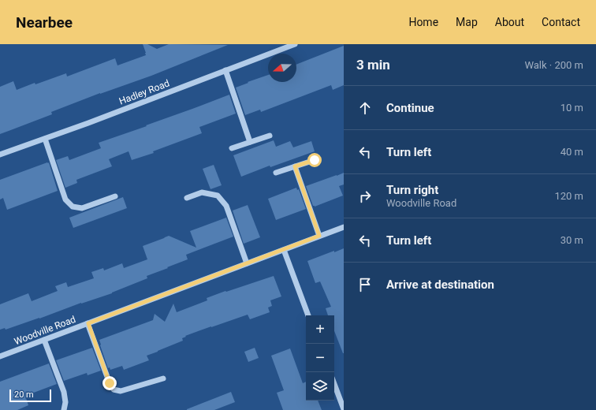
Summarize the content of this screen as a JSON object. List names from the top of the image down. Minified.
{"streets":{"street":["Hadley Road","Woodville Road"]},"scale_bar":"20 m","north":"left","page":{"header":"Nearbee","nav":["Home","Map","About","Contact"],"heading":["3 min","Walk · 200 m"],"list":[["Continue","10 m"],["Turn left","40 m"],["Turn right","Woodville Road","120 m"],["Turn left","30 m"],"Arrive at destination"],"map_buttons":["+","−"],"scale":"20 m"}}
